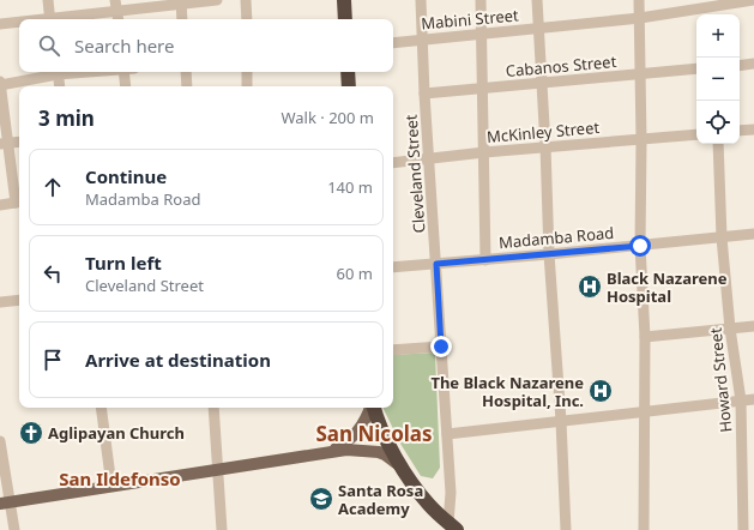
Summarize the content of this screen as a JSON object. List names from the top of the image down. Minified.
{"streets":{"street":["Mabini Street","Cabanos Street","McKinley Street","Cleveland Street","Madamba Road","Howard Street"]},"crossings":[["Mabini Street","Cleveland Street"],["Cabanos Street","Cleveland Street"],["McKinley Street","Cleveland Street"],["Cleveland Street","Madamba Road"],["Madamba Road","Howard Street"]],"districts":["San Nicolas","San Ildefonso"],"places":{"hospital":["Black Nazarene Hospital","The Black Nazarene Hospital, Inc."],"church":["Aglipayan Church"],"school or university":["Santa Rosa Academy"]},"page":{"map_buttons":["+","−"],"search":"Search here","heading":["3 min","Walk · 200 m"],"list":[["Continue","Madamba Road","140 m"],["Turn left","Cleveland Street","60 m"],"Arrive at destination"]}}
